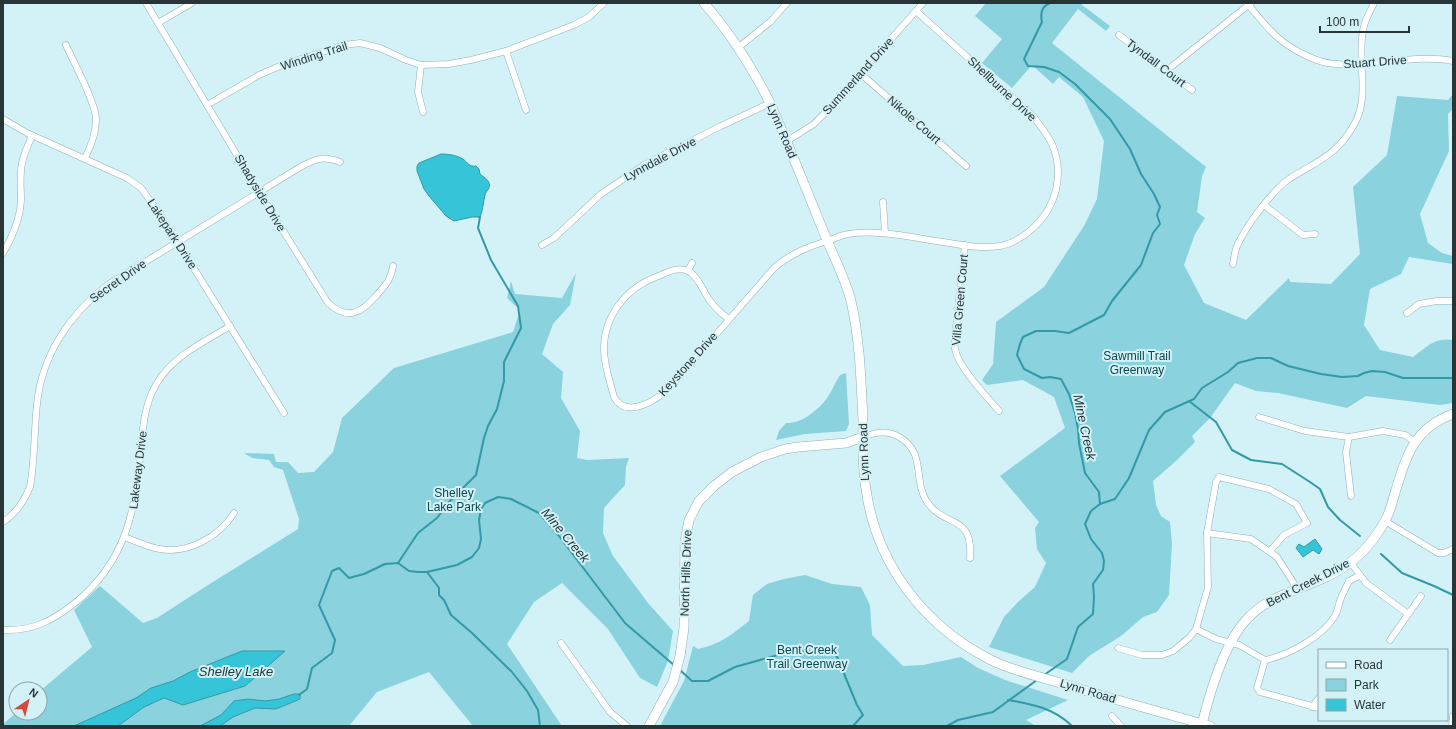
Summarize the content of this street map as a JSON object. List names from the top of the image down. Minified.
{"streets":{"main road":["Lynn Road","North Hills Drive","Bent Creek Drive"],"street":["Winding Trail","Stuart Drive","Tyndall Court","Summerland Drive","Shellburne Drive","Nikole Court","Lynndale Drive","Shadyside Drive","Lakepark Drive","Secret Drive","Villa Green Court","Keystone Drive","Lakeway Drive"]},"crossings":[["Winding Trail","Shadyside Drive"],["Summerland Drive","Shellburne Drive"],["Summerland Drive","Nikole Court"],["Summerland Drive","Lynn Road"],["Shellburne Drive","Lynn Road"],["Shellburne Drive","Villa Green Court"],["Shellburne Drive","Keystone Drive"],["Lynn Road","Lynndale Drive"],["Lynn Road","Keystone Drive"],["Lynn Road","North Hills Drive"],["Lynn Road","Bent Creek Drive"],["Shadyside Drive","Secret Drive"],["Lakepark Drive","Secret Drive"],["Lakepark Drive","Lakeway Drive"]],"water":["Mine Creek","Shelley Lake"],"parks":["Sawmill Trail Greenway","Shelley Lake Park","Bent Creek Trail Greenway"],"legend":["Road","Park","Water"],"scale_bar":"100 m","north":"top right"}
